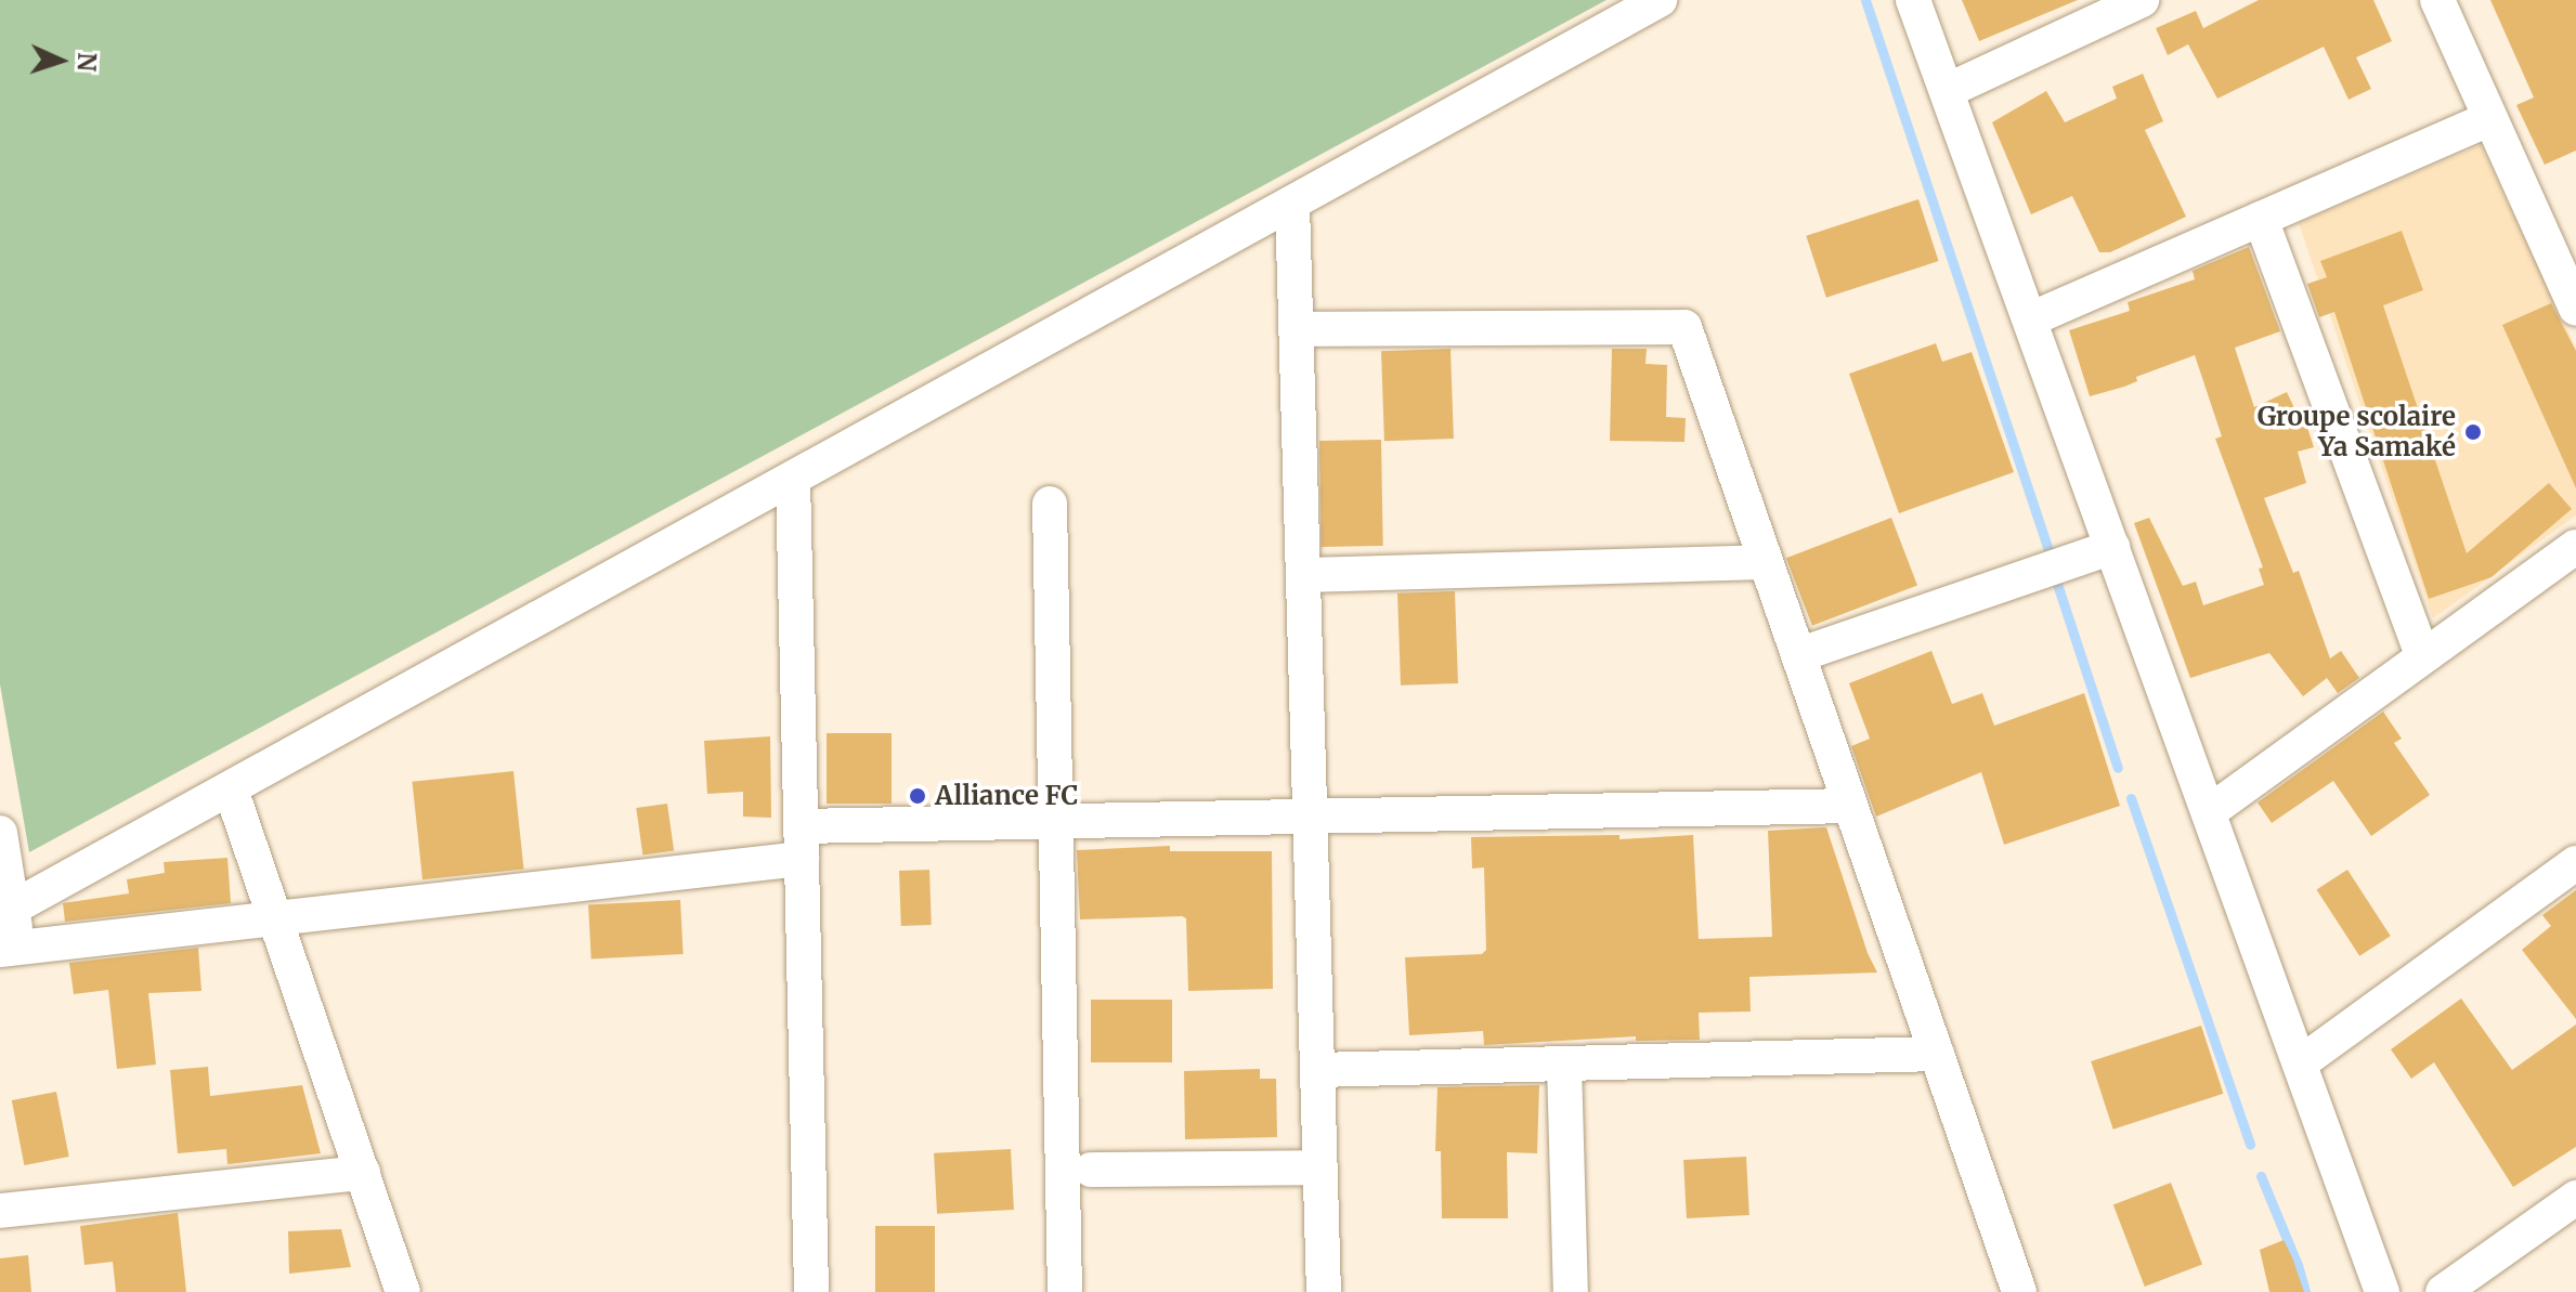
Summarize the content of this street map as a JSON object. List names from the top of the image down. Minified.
{"places":["Groupe scolaire Ya Samaké","Alliance FC"],"north":"right"}
